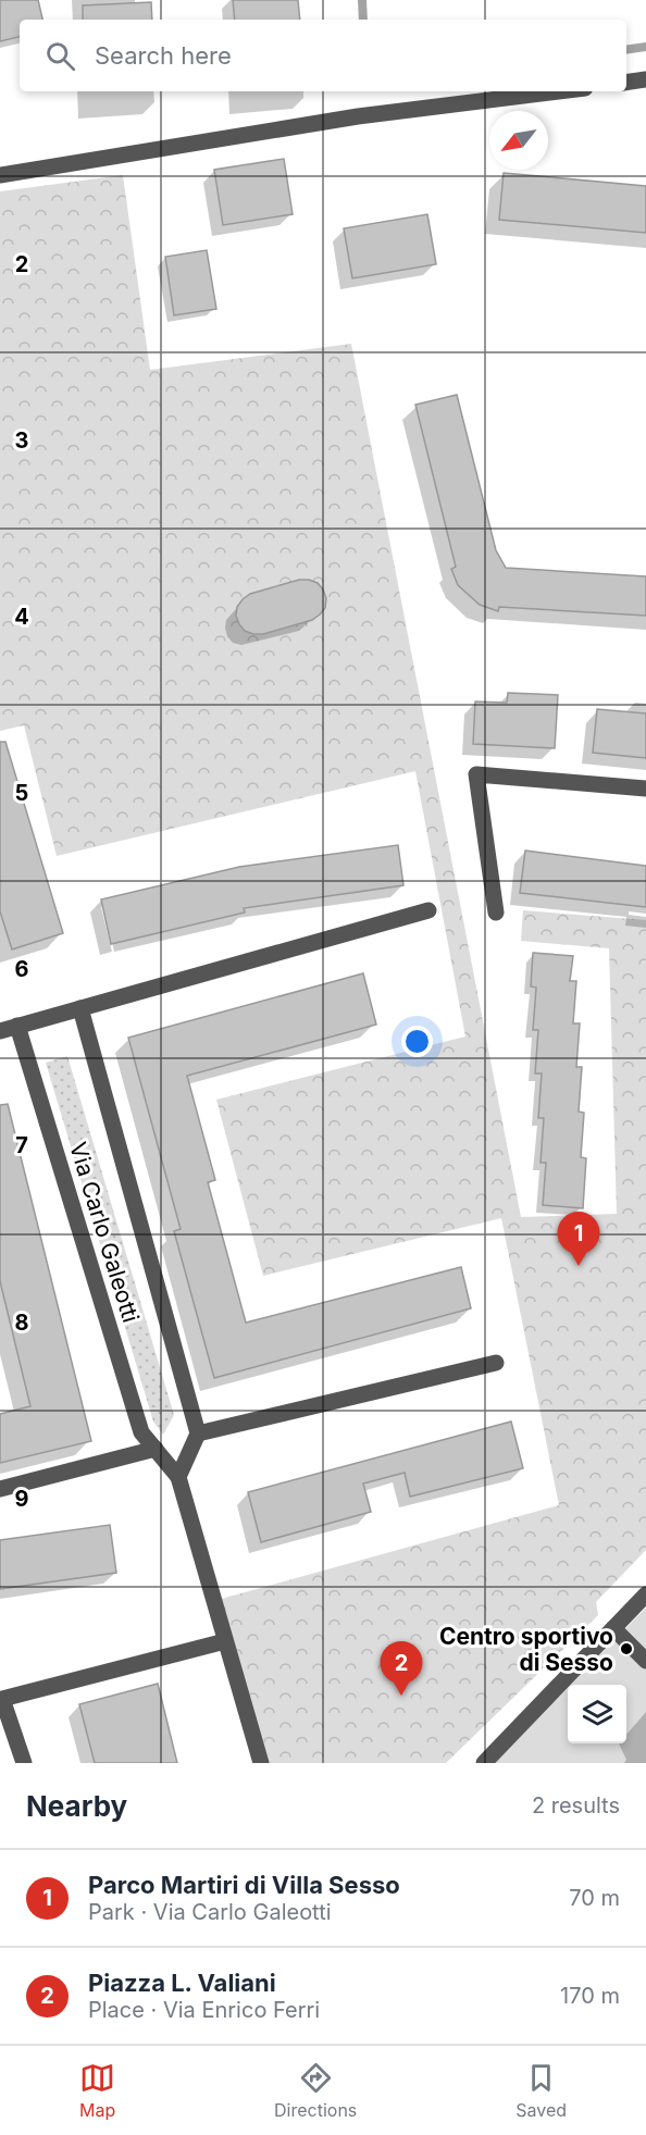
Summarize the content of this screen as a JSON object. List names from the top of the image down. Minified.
{"streets":{"street":["Via Carlo Galeotti"]},"places":["Centro sportivo di Sesso"],"north":"bottom left","page":{"search":"Search here","pins":["1","2"],"heading":["Nearby","2 results"],"list":[{"mark":"1","name":"Parco Martiri di Villa Sesso","note":"Park · Via Carlo Galeotti","value":"70 m"},{"mark":"2","name":"Piazza L. Valiani","note":"Place · Via Enrico Ferri","value":"170 m"}],"nav":["Map","Directions","Saved"]},"grid":{"rows":["2","3","4","5","6","7","8","9"]}}
